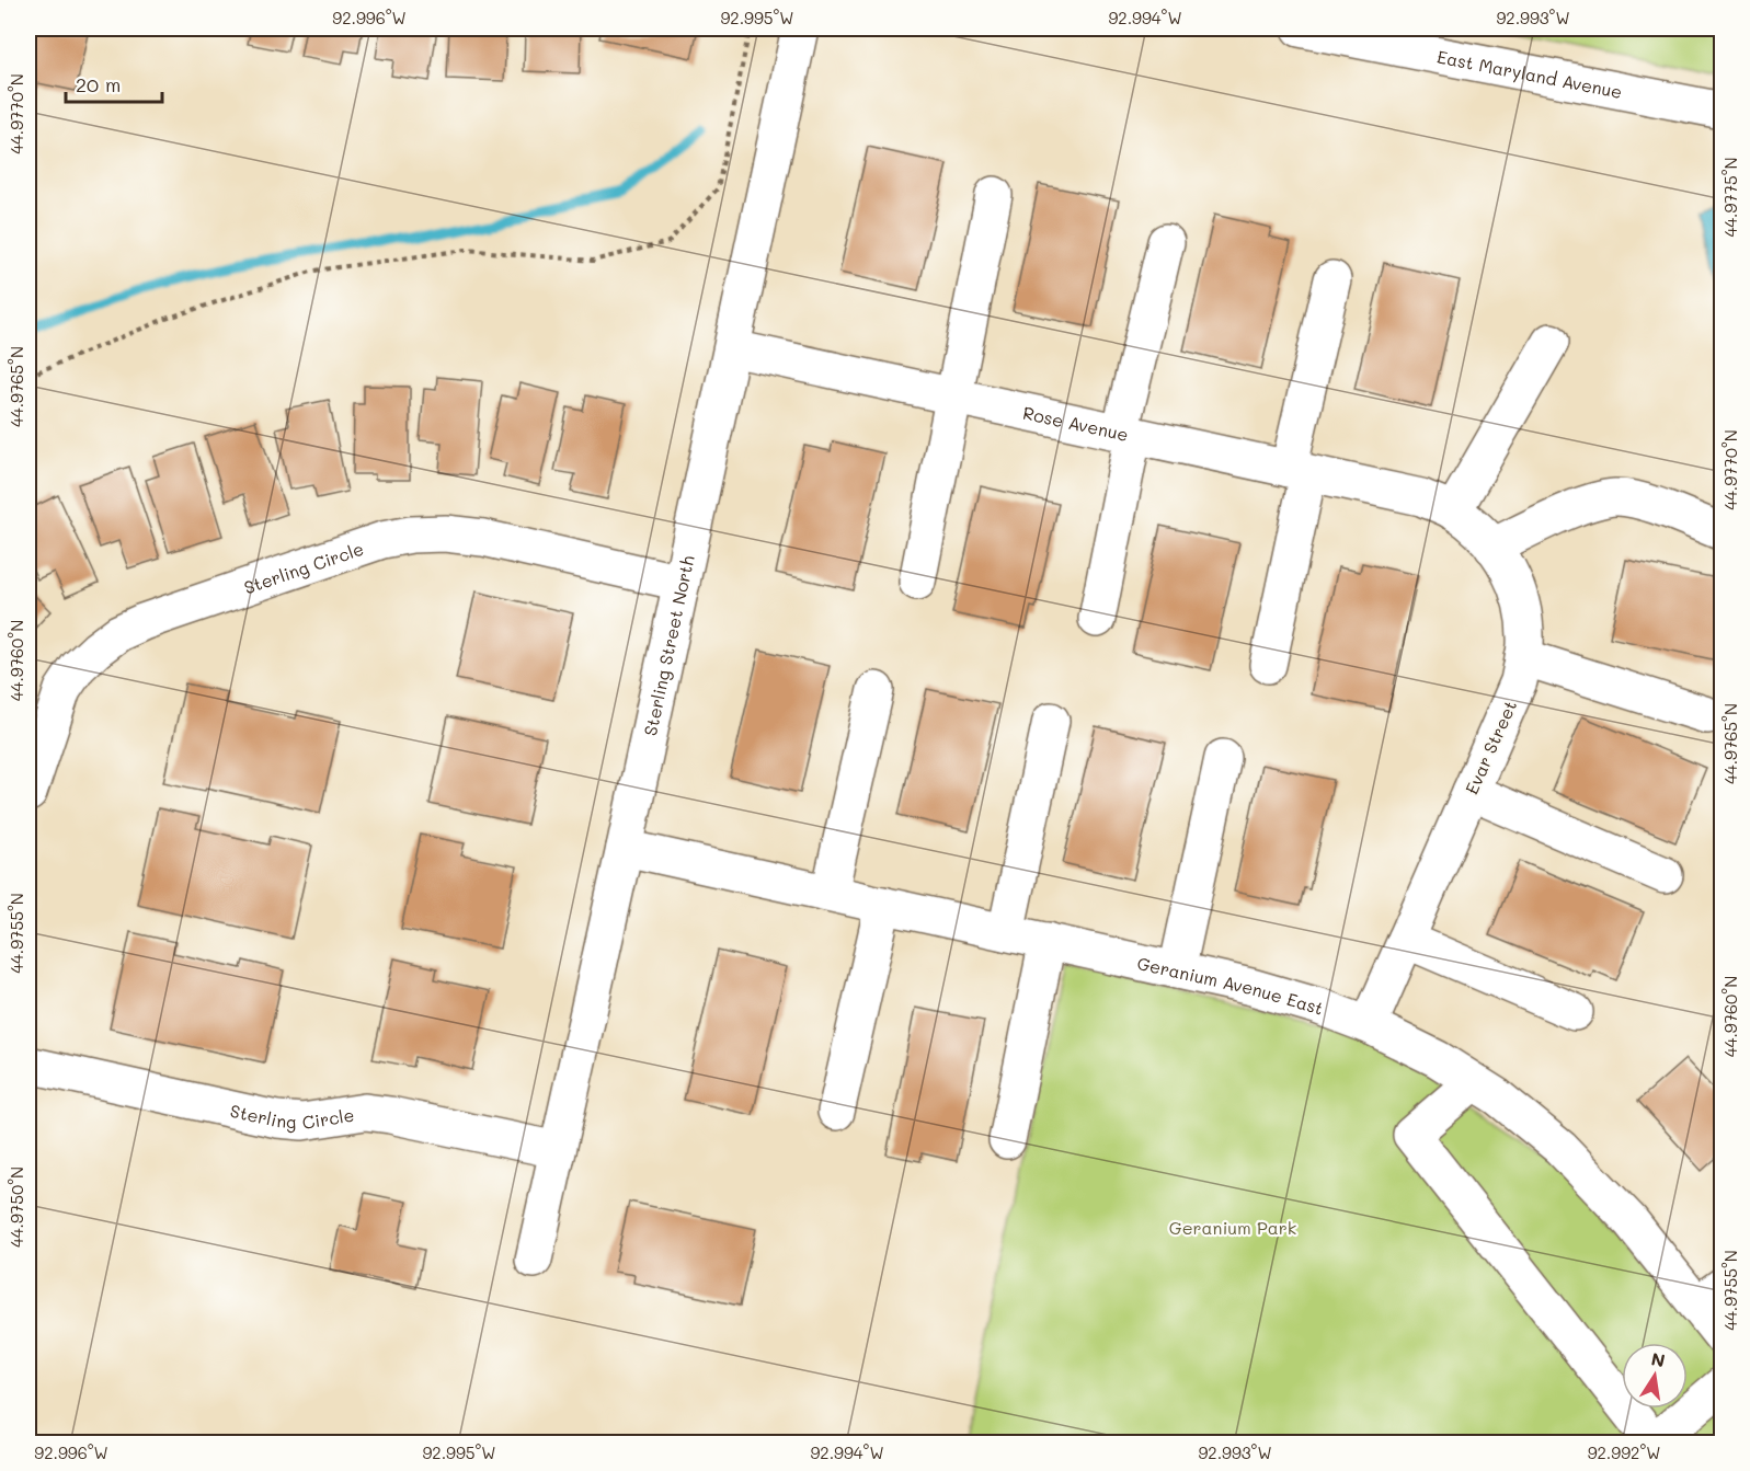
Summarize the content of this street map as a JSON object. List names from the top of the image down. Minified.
{"streets":{"street":["East Maryland Avenue","Rose Avenue","Sterling Circle","Sterling Street North","Evar Street","Geranium Avenue East"]},"crossings":[["Rose Avenue","Sterling Street North"],["Rose Avenue","Evar Street"],["Sterling Circle","Sterling Street North"],["Sterling Street North","Geranium Avenue East"],["Evar Street","Geranium Avenue East"]],"parks":["Geranium Park"],"scale_bar":"20 m","north":"top","coordinates":["92.996°W","92.995°W","92.994°W","92.993°W","44.9770°N","44.9775°N","44.9765°N","44.9760°N","44.9755°N","44.9750°N","92.992°W"]}
